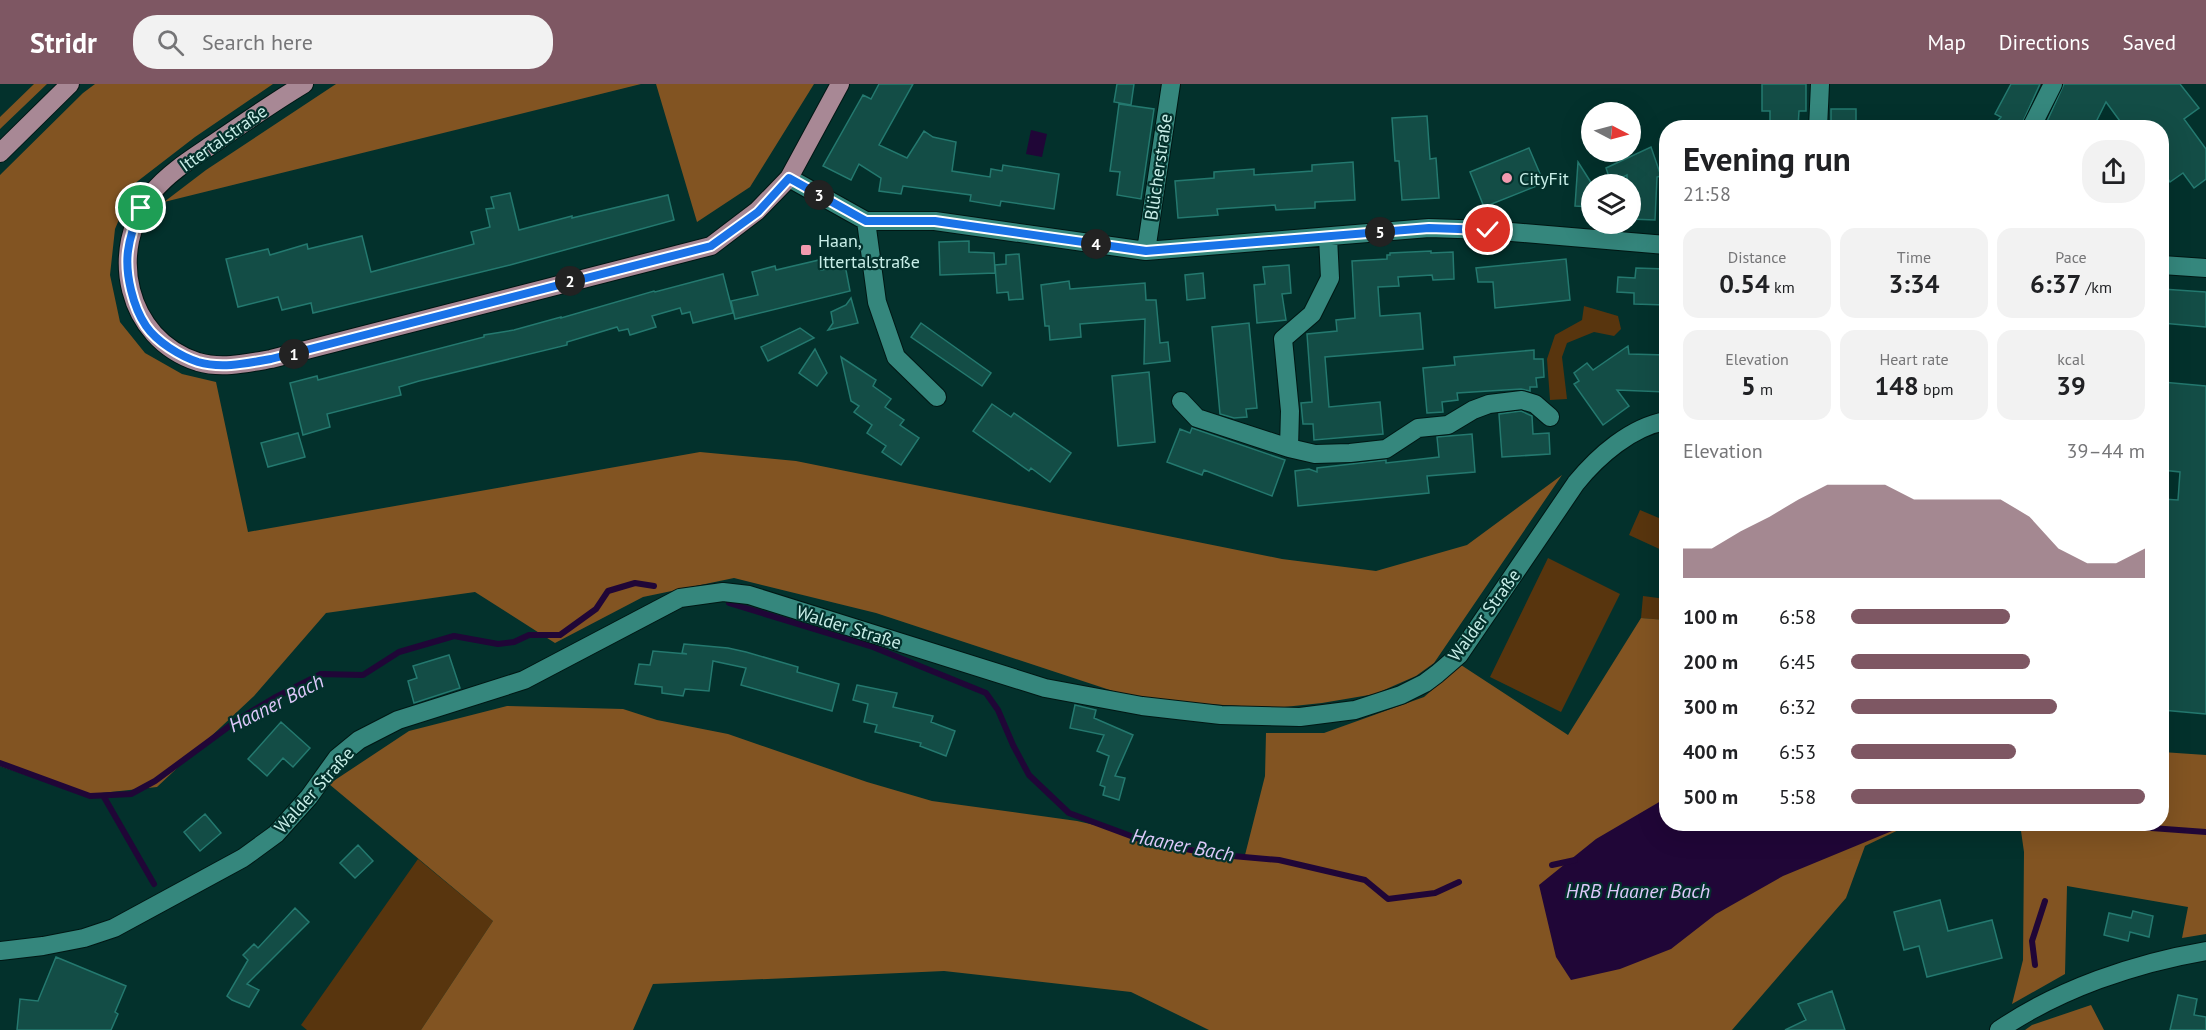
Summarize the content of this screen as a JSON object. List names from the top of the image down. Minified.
{"streets":{"main road":["Ittertalstraße"],"street":["Blücherstraße","Walder Straße"]},"water":["Haaner Bach","HRB Haaner Bach"],"places":{"other":["CityFit"],"transit":["Haan, Ittertalstraße"]},"north":"right","page":{"header":"Stridr","search":"Search here","nav":["Map","Directions","Saved"],"heading":["Evening run","21:58"],"pins":["3","5","4","2","1"],"stats":[["Distance","0.54 km"],["Time","3:34"],["Pace","6:37 /km"],["Elevation","5 m"],["Heart rate","148 bpm"],["kcal","39"]],"chart":["Elevation","39–44 m"],"list":[{"name":"100 m","note":"6:58"},{"name":"200 m","note":"6:45"},{"name":"300 m","note":"6:32"},{"name":"400 m","note":"6:53"},{"name":"500 m","note":"5:58"}]}}
